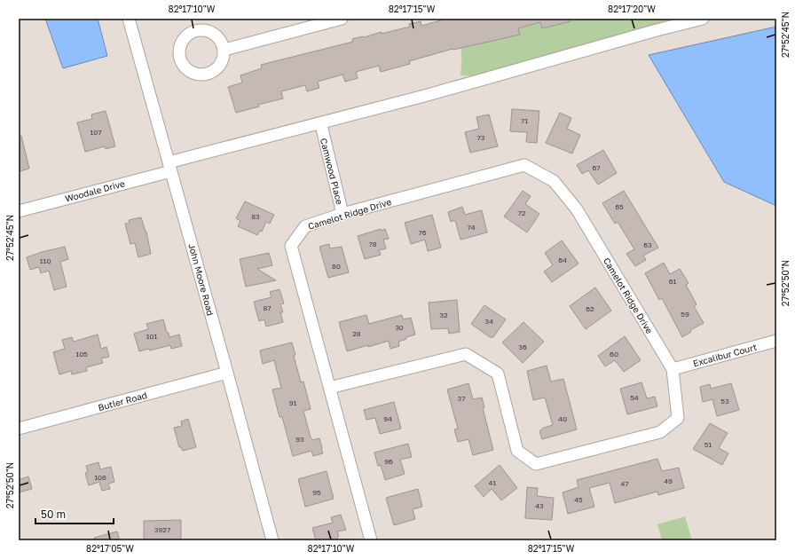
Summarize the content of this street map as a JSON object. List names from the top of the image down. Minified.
{"streets":{"street":["Camwood Place","Woodale Drive","Camelot Ridge Drive","John Moore Road","Excalibur Court","Butler Road"]},"crossings":[["Camwood Place","Camelot Ridge Drive"],["Woodale Drive","John Moore Road"],["Camelot Ridge Drive","Excalibur Court"],["John Moore Road","Butler Road"]],"house_numbers":["71","107","73","67","65","72","83","74","76","78","63","64","110","80","61","87","62","59","32","34","30","28","101","36","105","60","54","37","53","91","94","40","93","51","96","108","49","41","47","95","45","43","3927"],"scale_bar":"50 m","coordinates":["82°17'10\"W","82°17'15\"W","82°17'20\"W","27°52'45\"N","27°52'50\"N","82°17'05\"W"]}
